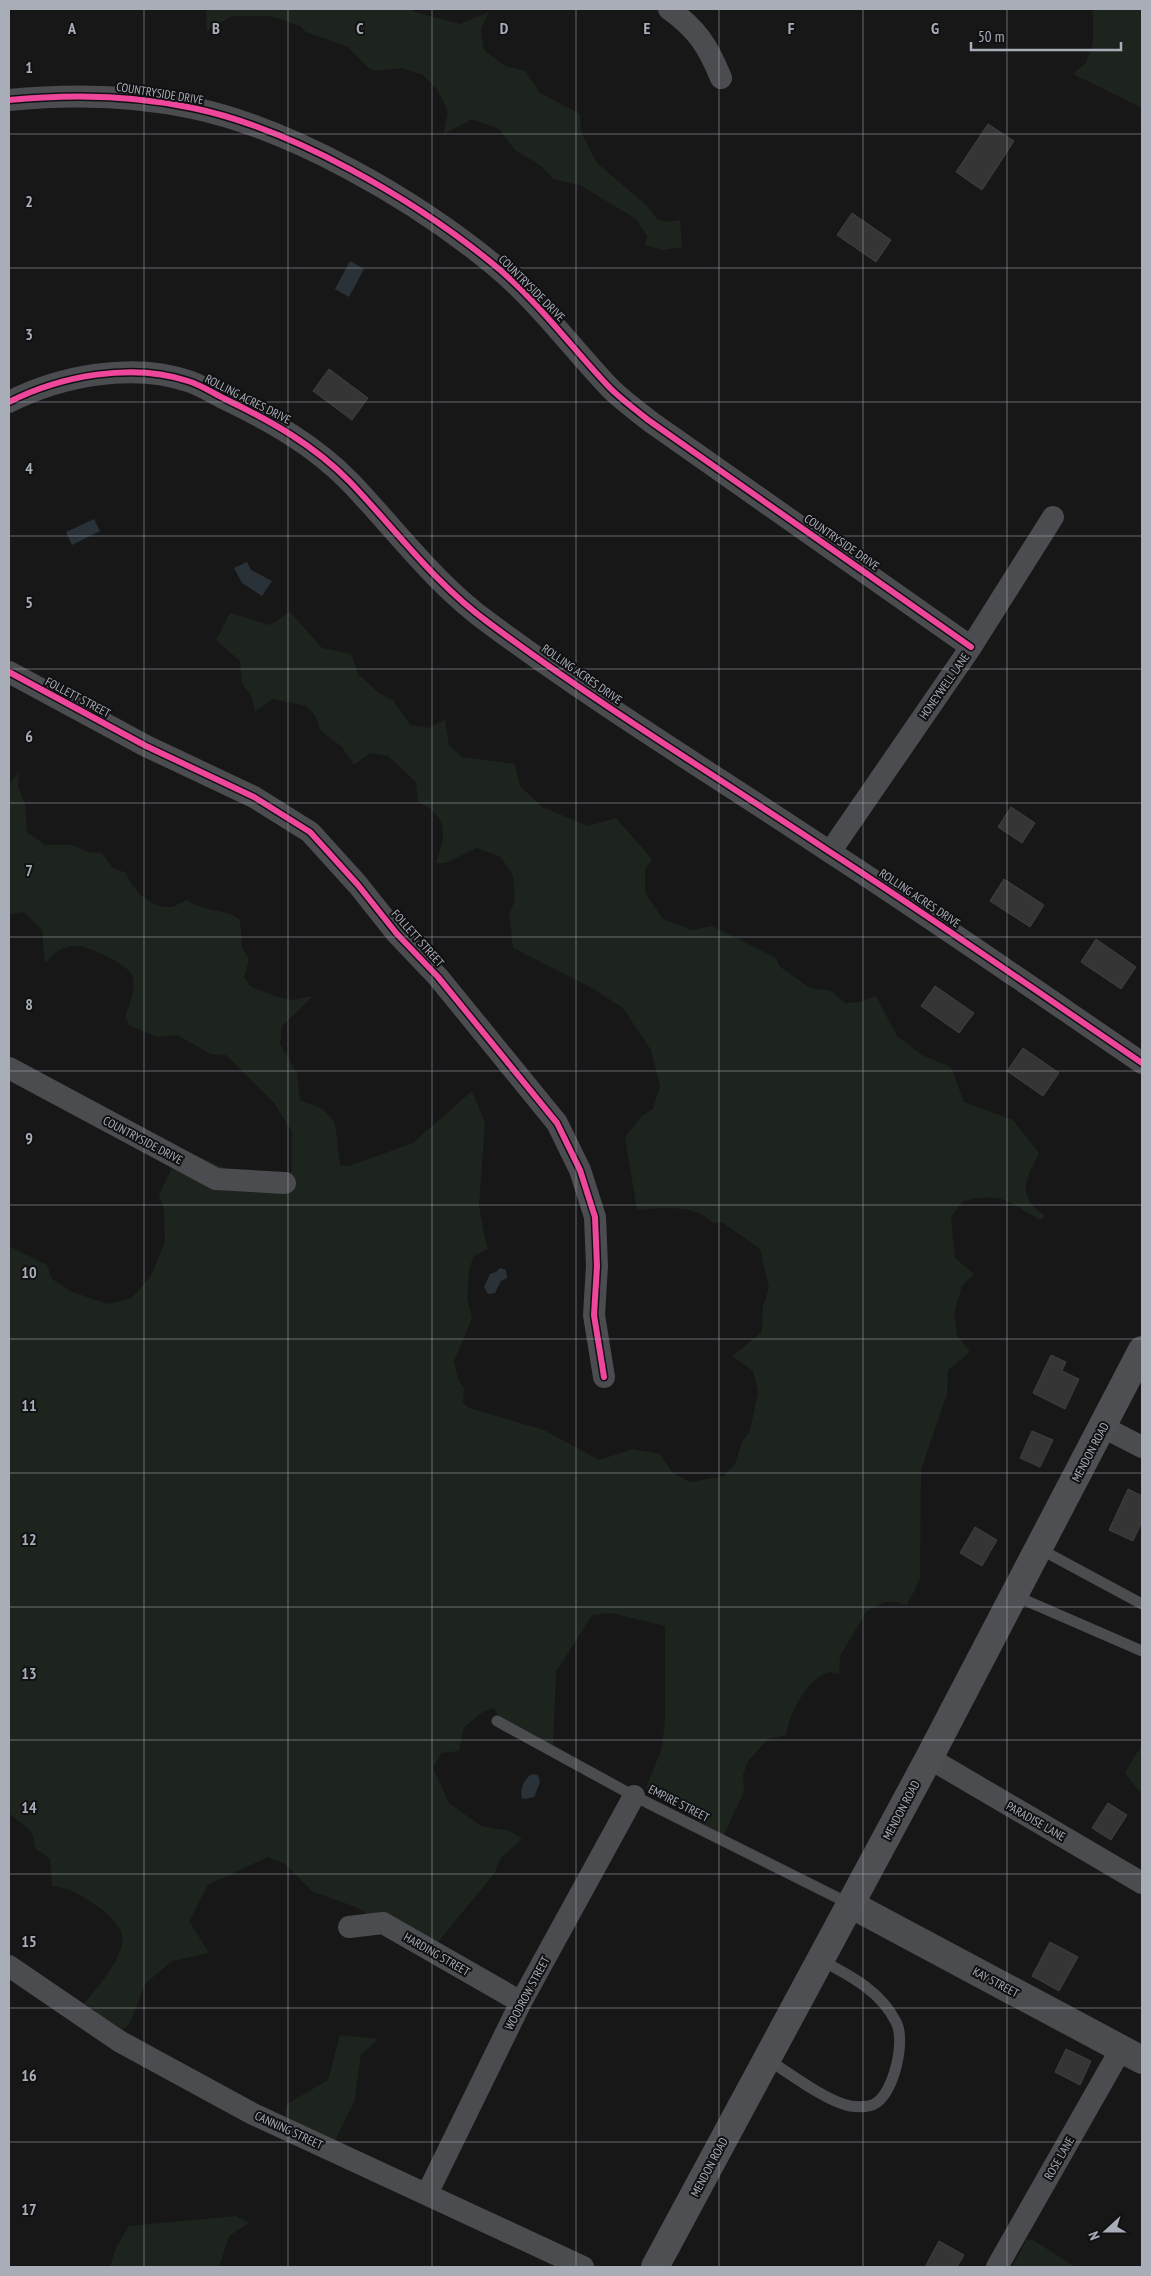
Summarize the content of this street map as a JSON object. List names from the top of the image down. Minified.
{"streets":{"main road":["MENDON ROAD"],"street":["COUNTRYSIDE DRIVE","ROLLING ACRES DRIVE","HONEYWELL LANE","FOLLETT STREET","PARADISE LANE","HARDING STREET","KAY STREET","WOODROW STREET","CANNING STREET","ROSE LANE"],"lane":["EMPIRE STREET"]},"crossings":[["COUNTRYSIDE DRIVE","HONEYWELL LANE"],["ROLLING ACRES DRIVE","HONEYWELL LANE"],["MENDON ROAD","EMPIRE STREET"],["MENDON ROAD","PARADISE LANE"],["MENDON ROAD","KAY STREET"],["EMPIRE STREET","KAY STREET"],["EMPIRE STREET","WOODROW STREET"],["HARDING STREET","WOODROW STREET"],["KAY STREET","ROSE LANE"],["WOODROW STREET","CANNING STREET"]],"scale_bar":"50 m","north":"left","grid":{"columns":["A","B","C","D","E","F","G"],"rows":["1","2","3","4","5","6","7","8","9","10","11","12","13","14","15","16","17"]}}
